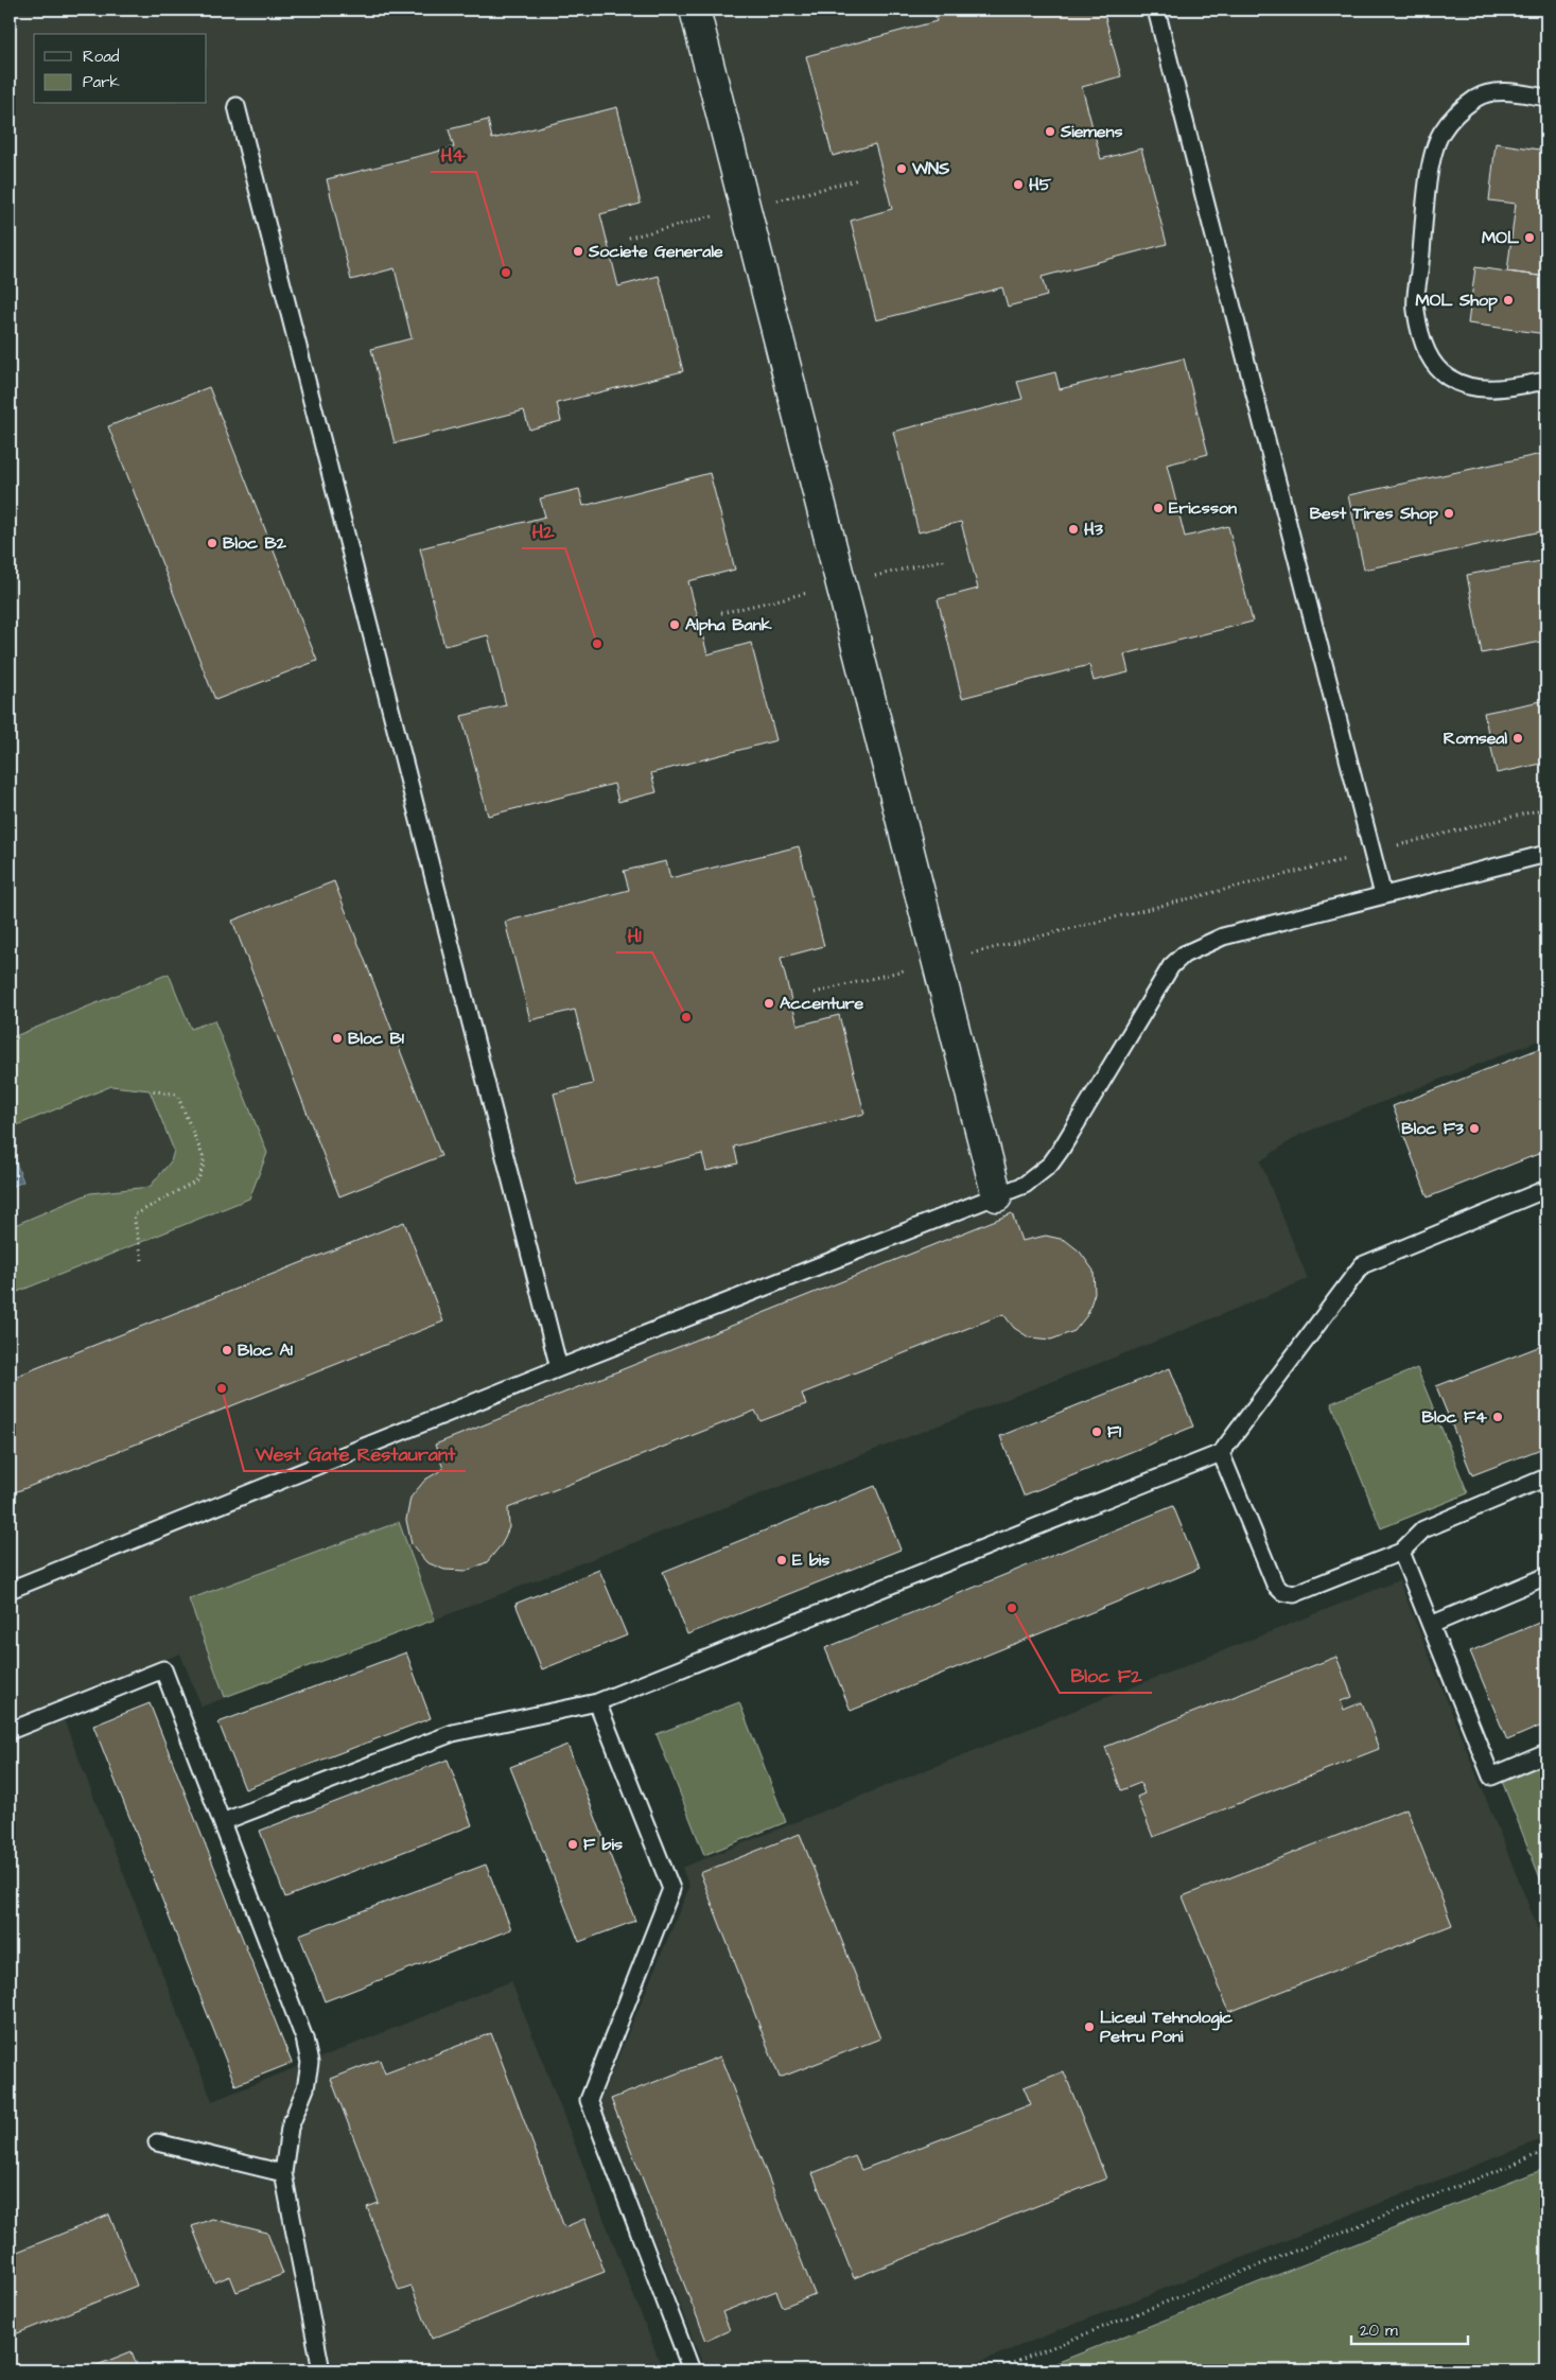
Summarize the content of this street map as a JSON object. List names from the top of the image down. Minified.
{"places":["Siemens","WNS","H5","MOL","Societe Generale","H4","MOL Shop","Ericsson","Best Tires Shop","H3","Bloc B2","Alpha Bank","H2","Romseal","Accenture","H1","Bloc B1","Bloc F3","Bloc A1","West Gate Restaurant","Bloc F4","F1","E bis","Bloc F2","F bis","Liceul Tehnologic Petru Poni"],"legend":["Road","Park"],"scale_bar":"20 m"}
